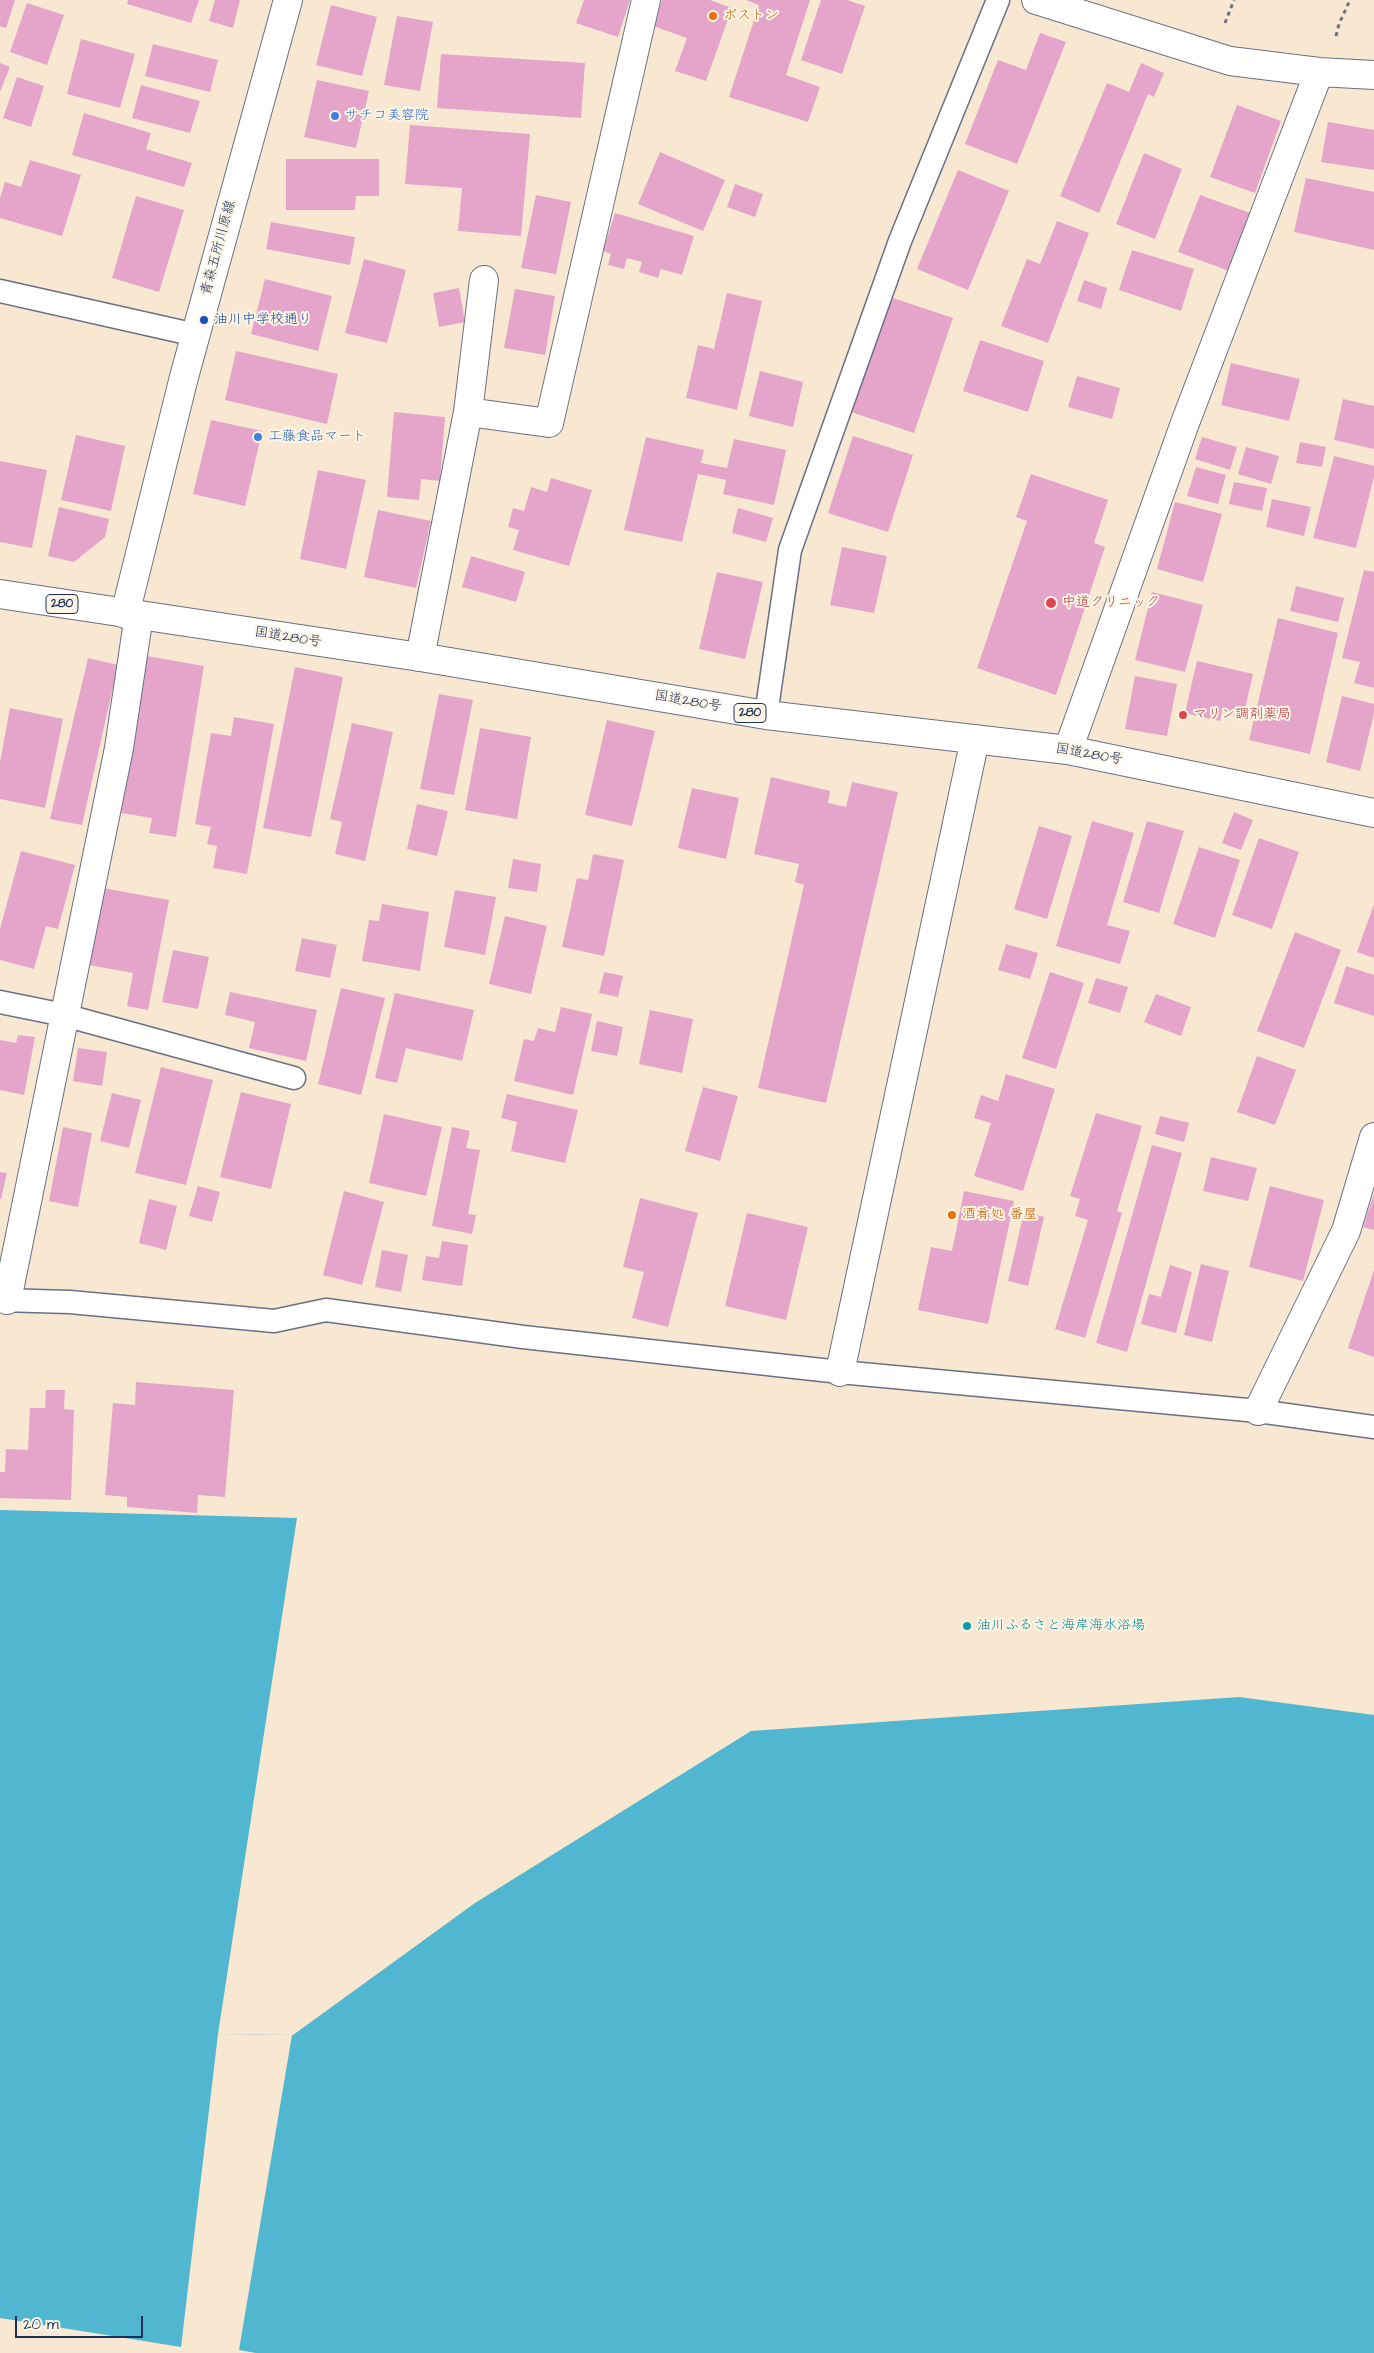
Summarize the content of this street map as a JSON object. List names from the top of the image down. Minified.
{"streets":{"main road":["青森五所川原線","280","国道280号"]},"crossings":[["青森五所川原線","国道280号"]],"places":["ボストン","サチコ美容院","油川中学校通り","工藤食品マート","中道クリニック","マリン調剤薬局","酒肴処 番屋","油川ふるさと海岸海水浴場"],"scale_bar":"20 m"}
